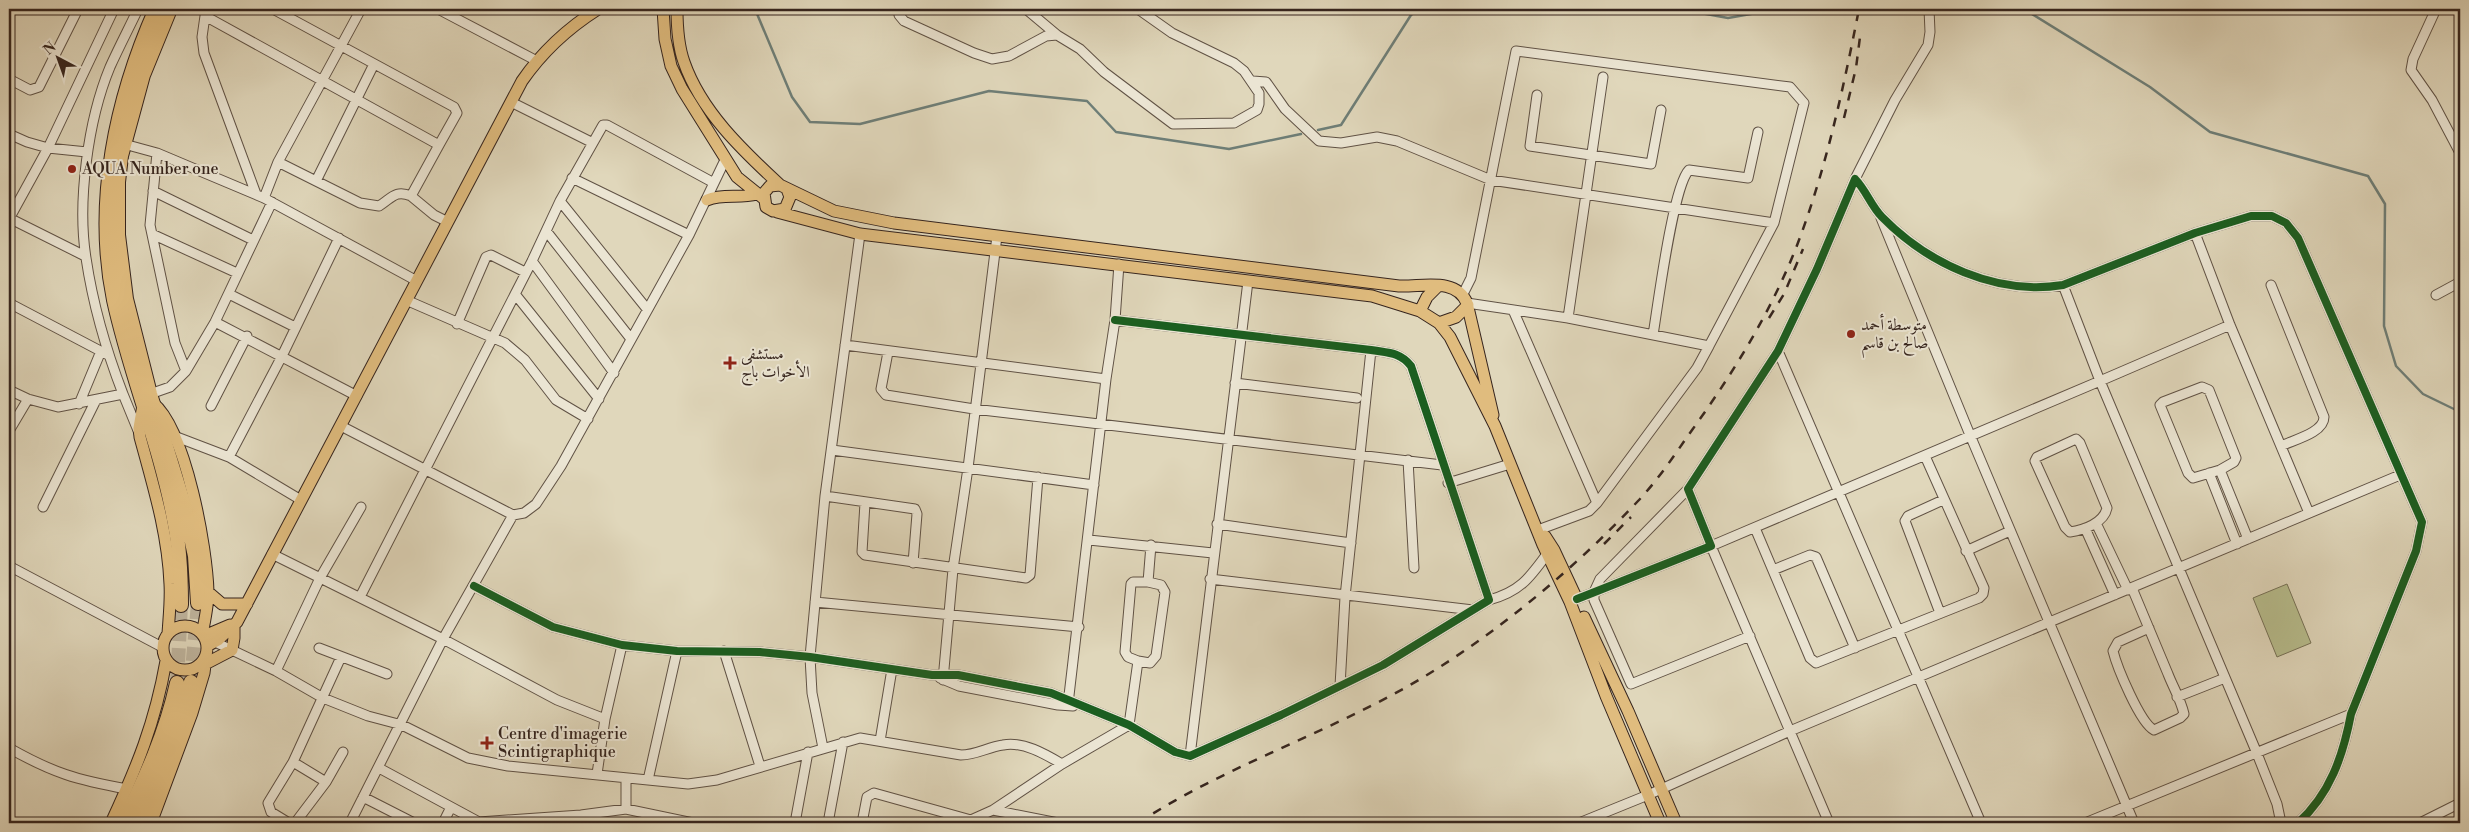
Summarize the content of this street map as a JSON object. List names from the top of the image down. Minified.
{"places":{"other":["AQUA Number one","متوسطة أحمد صالح بن قاسم"],"health":["مستشفى الأخوات باج","Centre d'imagerie Scintigraphique"]},"north":"top left"}
